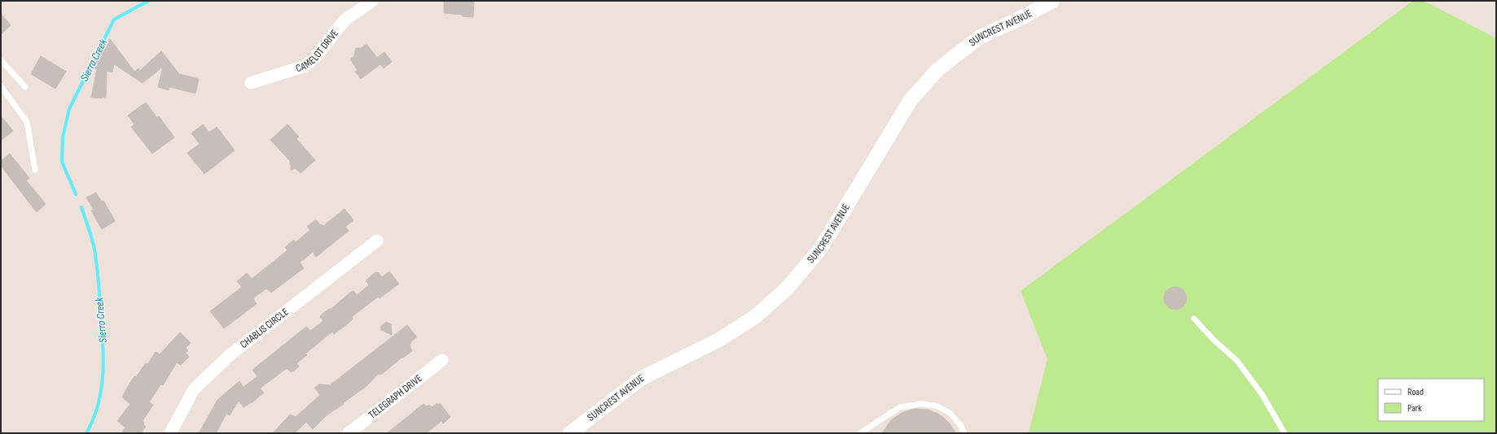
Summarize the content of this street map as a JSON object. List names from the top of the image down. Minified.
{"streets":{"street":["SUNCREST AVENUE","CAMELOT DRIVE","CHABLIS CIRCLE","TELEGRAPH DRIVE"]},"water":["Sierra Creek"],"legend":["Road","Park"]}
